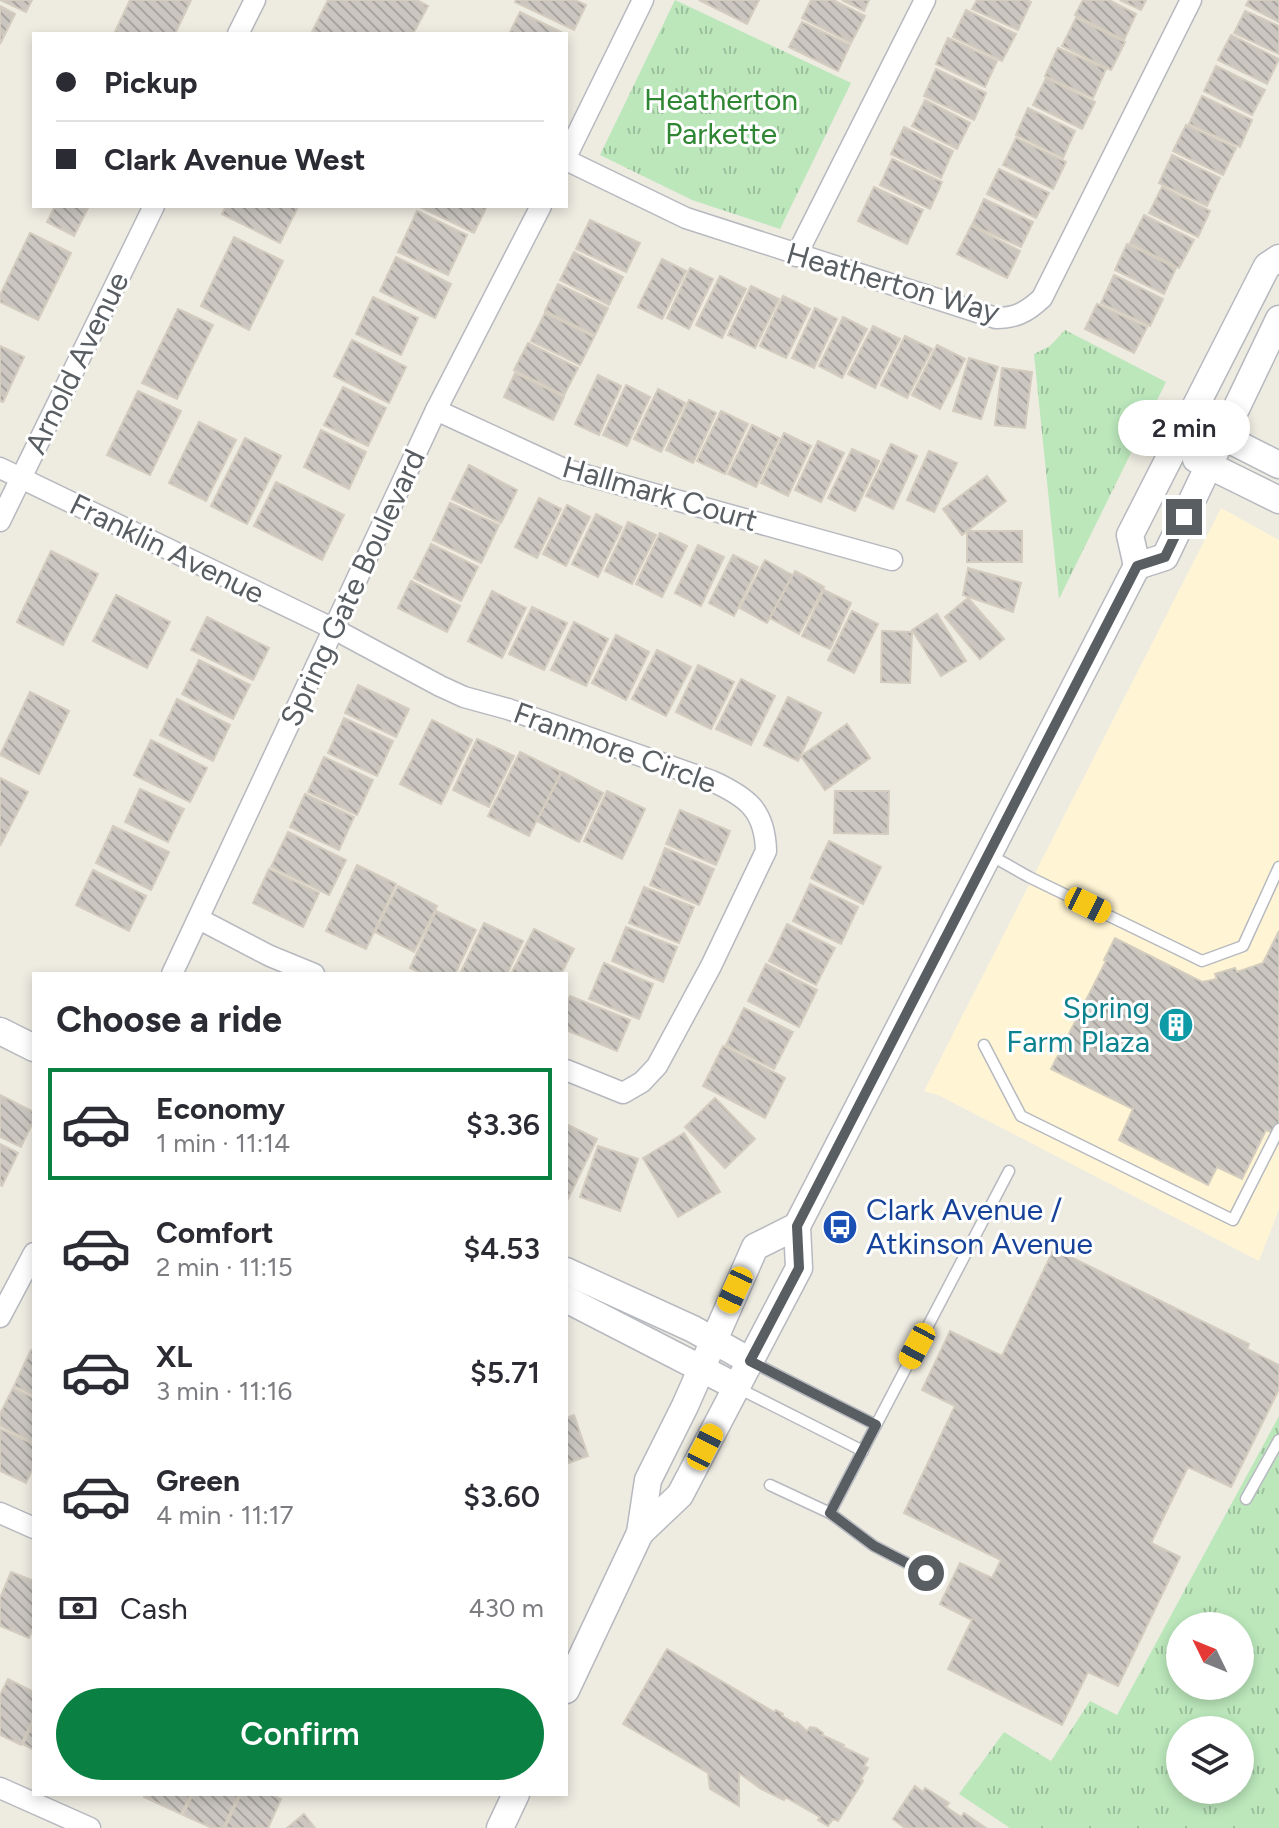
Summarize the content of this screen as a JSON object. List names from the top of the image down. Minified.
{"streets":{"street":["Heatherton Way","Arnold Avenue","Hallmark Court","Franklin Avenue","Spring Gate Boulevard","Franmore Circle"]},"crossings":[["Arnold Avenue","Franklin Avenue"],["Hallmark Court","Spring Gate Boulevard"],["Franklin Avenue","Spring Gate Boulevard"],["Franklin Avenue","Franmore Circle"],["Spring Gate Boulevard","Franmore Circle"]],"parks":["Heatherton Parkette"],"places":{"building":["Spring Farm Plaza"],"bus stop":["Clark Avenue / Atkinson Avenue"]},"north":"top left","page":{"banner":["Pickup","Clark Avenue West"],"bubble":"2 min","heading":"Choose a ride","list":[{"name":"Economy","note":"1 min · 11:14","value":"$3.36"},{"name":"Comfort","note":"2 min · 11:15","value":"$4.53"},{"name":"XL","note":"3 min · 11:16","value":"$5.71"},{"name":"Green","note":"4 min · 11:17","value":"$3.60"}],"pay":["Cash","430 m"],"buttons":"Confirm"}}
